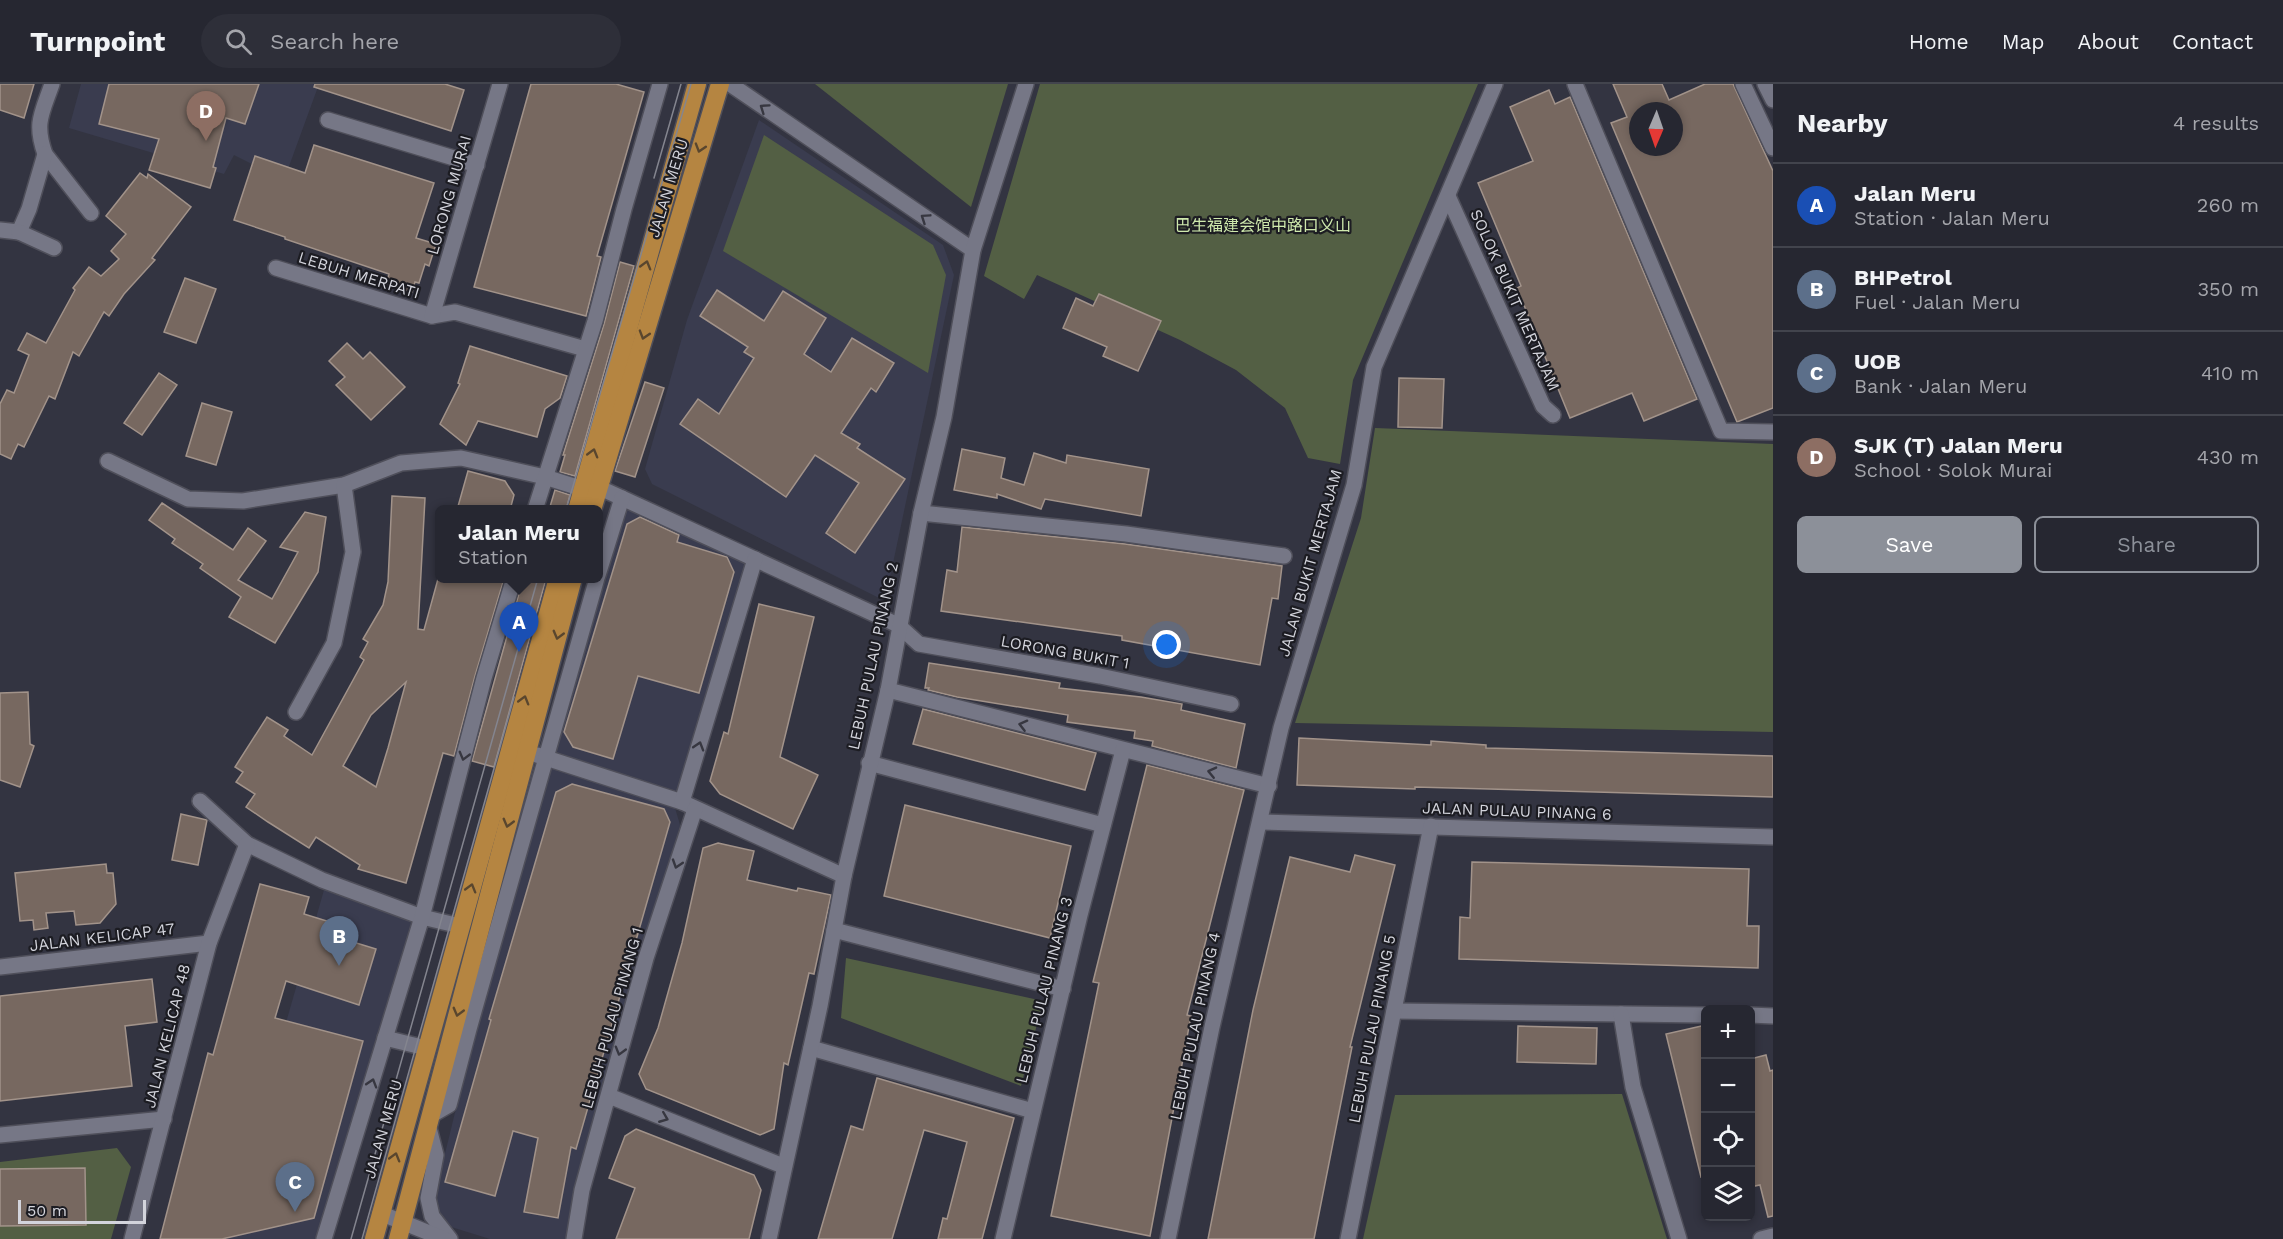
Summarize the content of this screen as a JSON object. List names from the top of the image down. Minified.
{"streets":{"highway":["JALAN MERU"],"street":["LORONG MURAI","LEBUH MERPATI","SOLOK BUKIT MERTAJAM","JALAN BUKIT MERTAJAM","LORONG BUKIT 1","LEBUH PULAU PINANG 2","JALAN PULAU PINANG 6","JALAN KELICAP 47","LEBUH PULAU PINANG 3","LEBUH PULAU PINANG 1","LEBUH PULAU PINANG 4","LEBUH PULAU PINANG 5","JALAN KELICAP 48"]},"crossings":[["JALAN MERU","LORONG BUKIT 1"],["LORONG MURAI","LEBUH MERPATI"],["SOLOK BUKIT MERTAJAM","JALAN BUKIT MERTAJAM"],["JALAN BUKIT MERTAJAM","JALAN PULAU PINANG 6"],["JALAN BUKIT MERTAJAM","LEBUH PULAU PINANG 4"],["LORONG BUKIT 1","LEBUH PULAU PINANG 2"],["LORONG BUKIT 1","LEBUH PULAU PINANG 1"],["JALAN PULAU PINANG 6","LEBUH PULAU PINANG 4"],["JALAN PULAU PINANG 6","LEBUH PULAU PINANG 5"],["JALAN KELICAP 47","JALAN KELICAP 48"]],"parks":["巴生福建会馆中路口义山"],"scale_bar":"50 m","north":"bottom","page":{"header":"Turnpoint","search":"Search here","nav":["Home","Map","About","Contact"],"heading":["Nearby","4 results"],"pins":["D","A","B","C"],"list":[{"mark":"A","name":"Jalan Meru","note":"Station · Jalan Meru","value":"260 m"},{"mark":"B","name":"BHPetrol","note":"Fuel · Jalan Meru","value":"350 m"},{"mark":"C","name":"UOB","note":"Bank · Jalan Meru","value":"410 m"},{"mark":"D","name":"SJK (T) Jalan Meru","note":"School · Solok Murai","value":"430 m"}],"buttons":["Save","Share"],"popup":["Jalan Meru","Station"],"map_buttons":["+","−"],"scale":"50 m"}}
